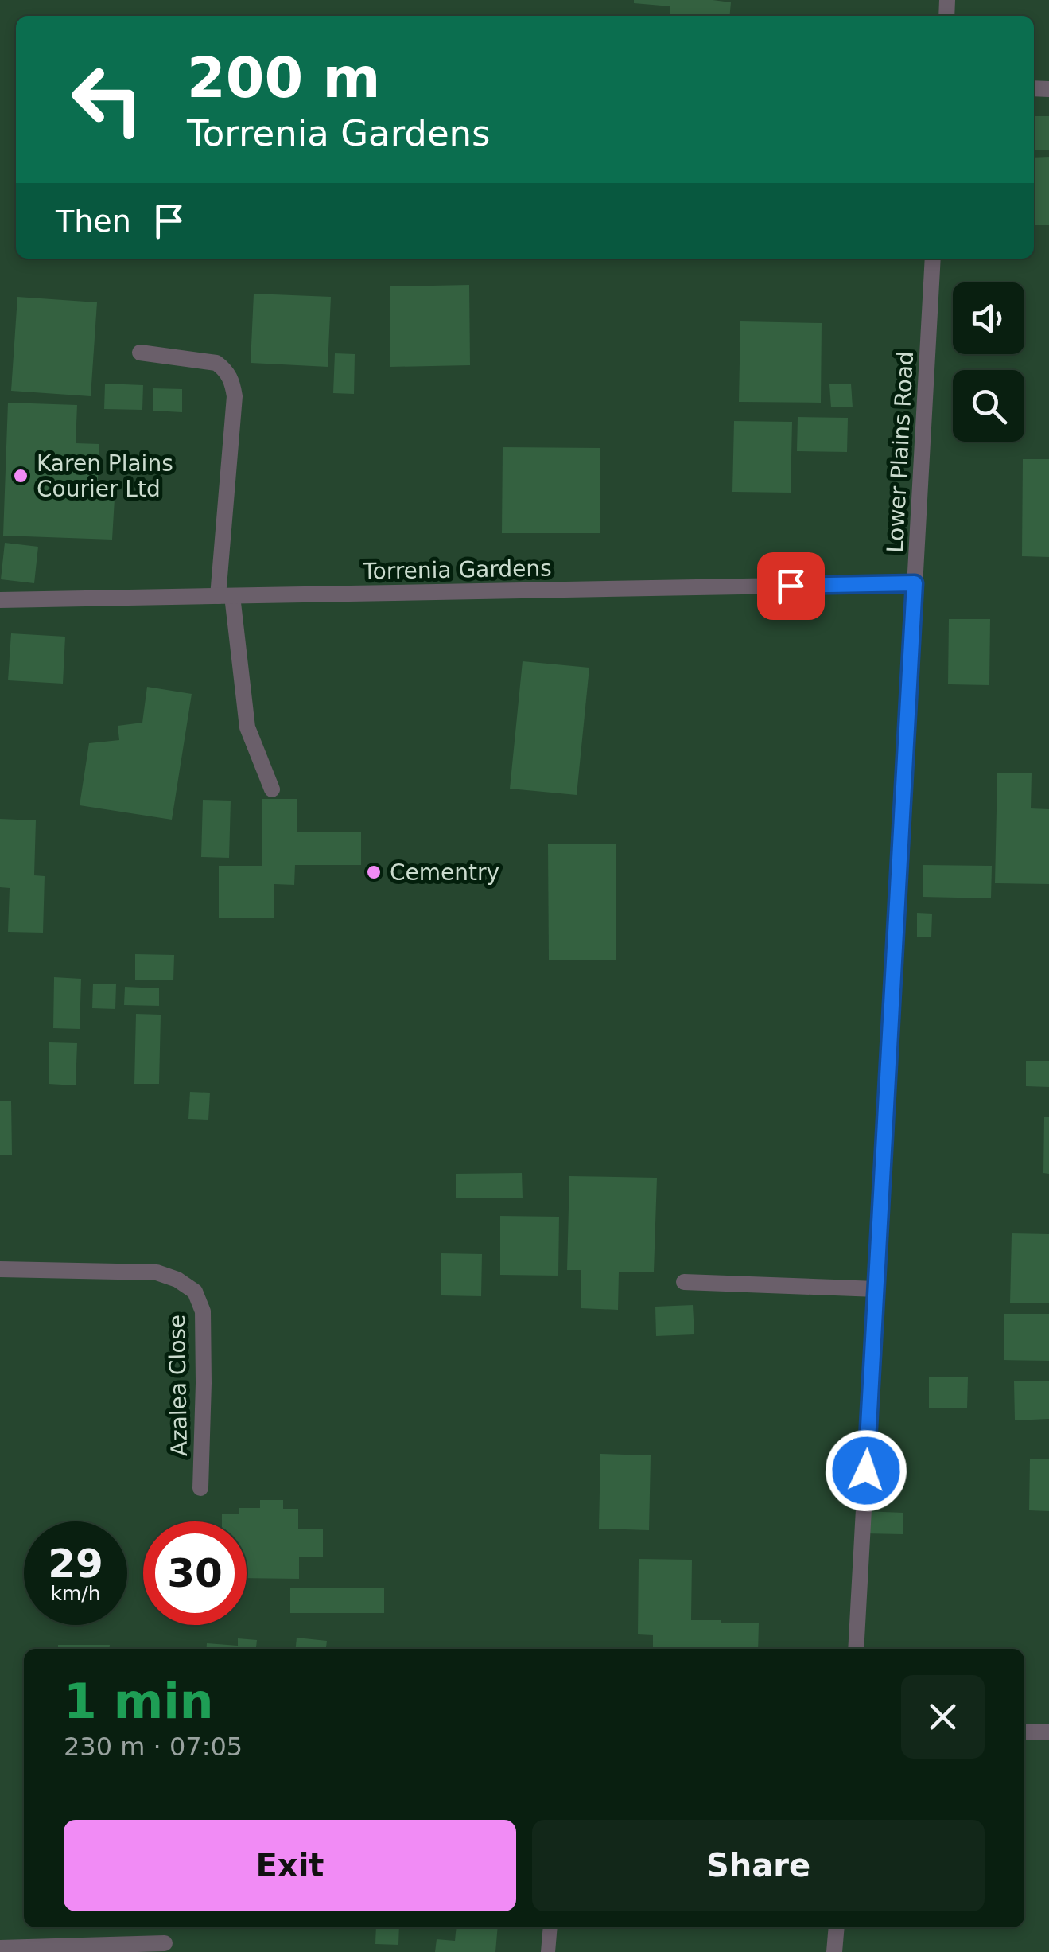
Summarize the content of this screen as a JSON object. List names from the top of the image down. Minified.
{"streets":{"street":["Lower Plains Road","Torrenia Gardens","Azalea Close"]},"crossings":[["Lower Plains Road","Torrenia Gardens"]],"places":["Karen Plains Courier Ltd","Cementry"],"page":{"turn":["200 m","Torrenia Gardens"],"then":"Then","speed":"29 km/h","limit":"30","heading":["1 min","230 m · 07:05"],"buttons":["Exit","Share"]}}
